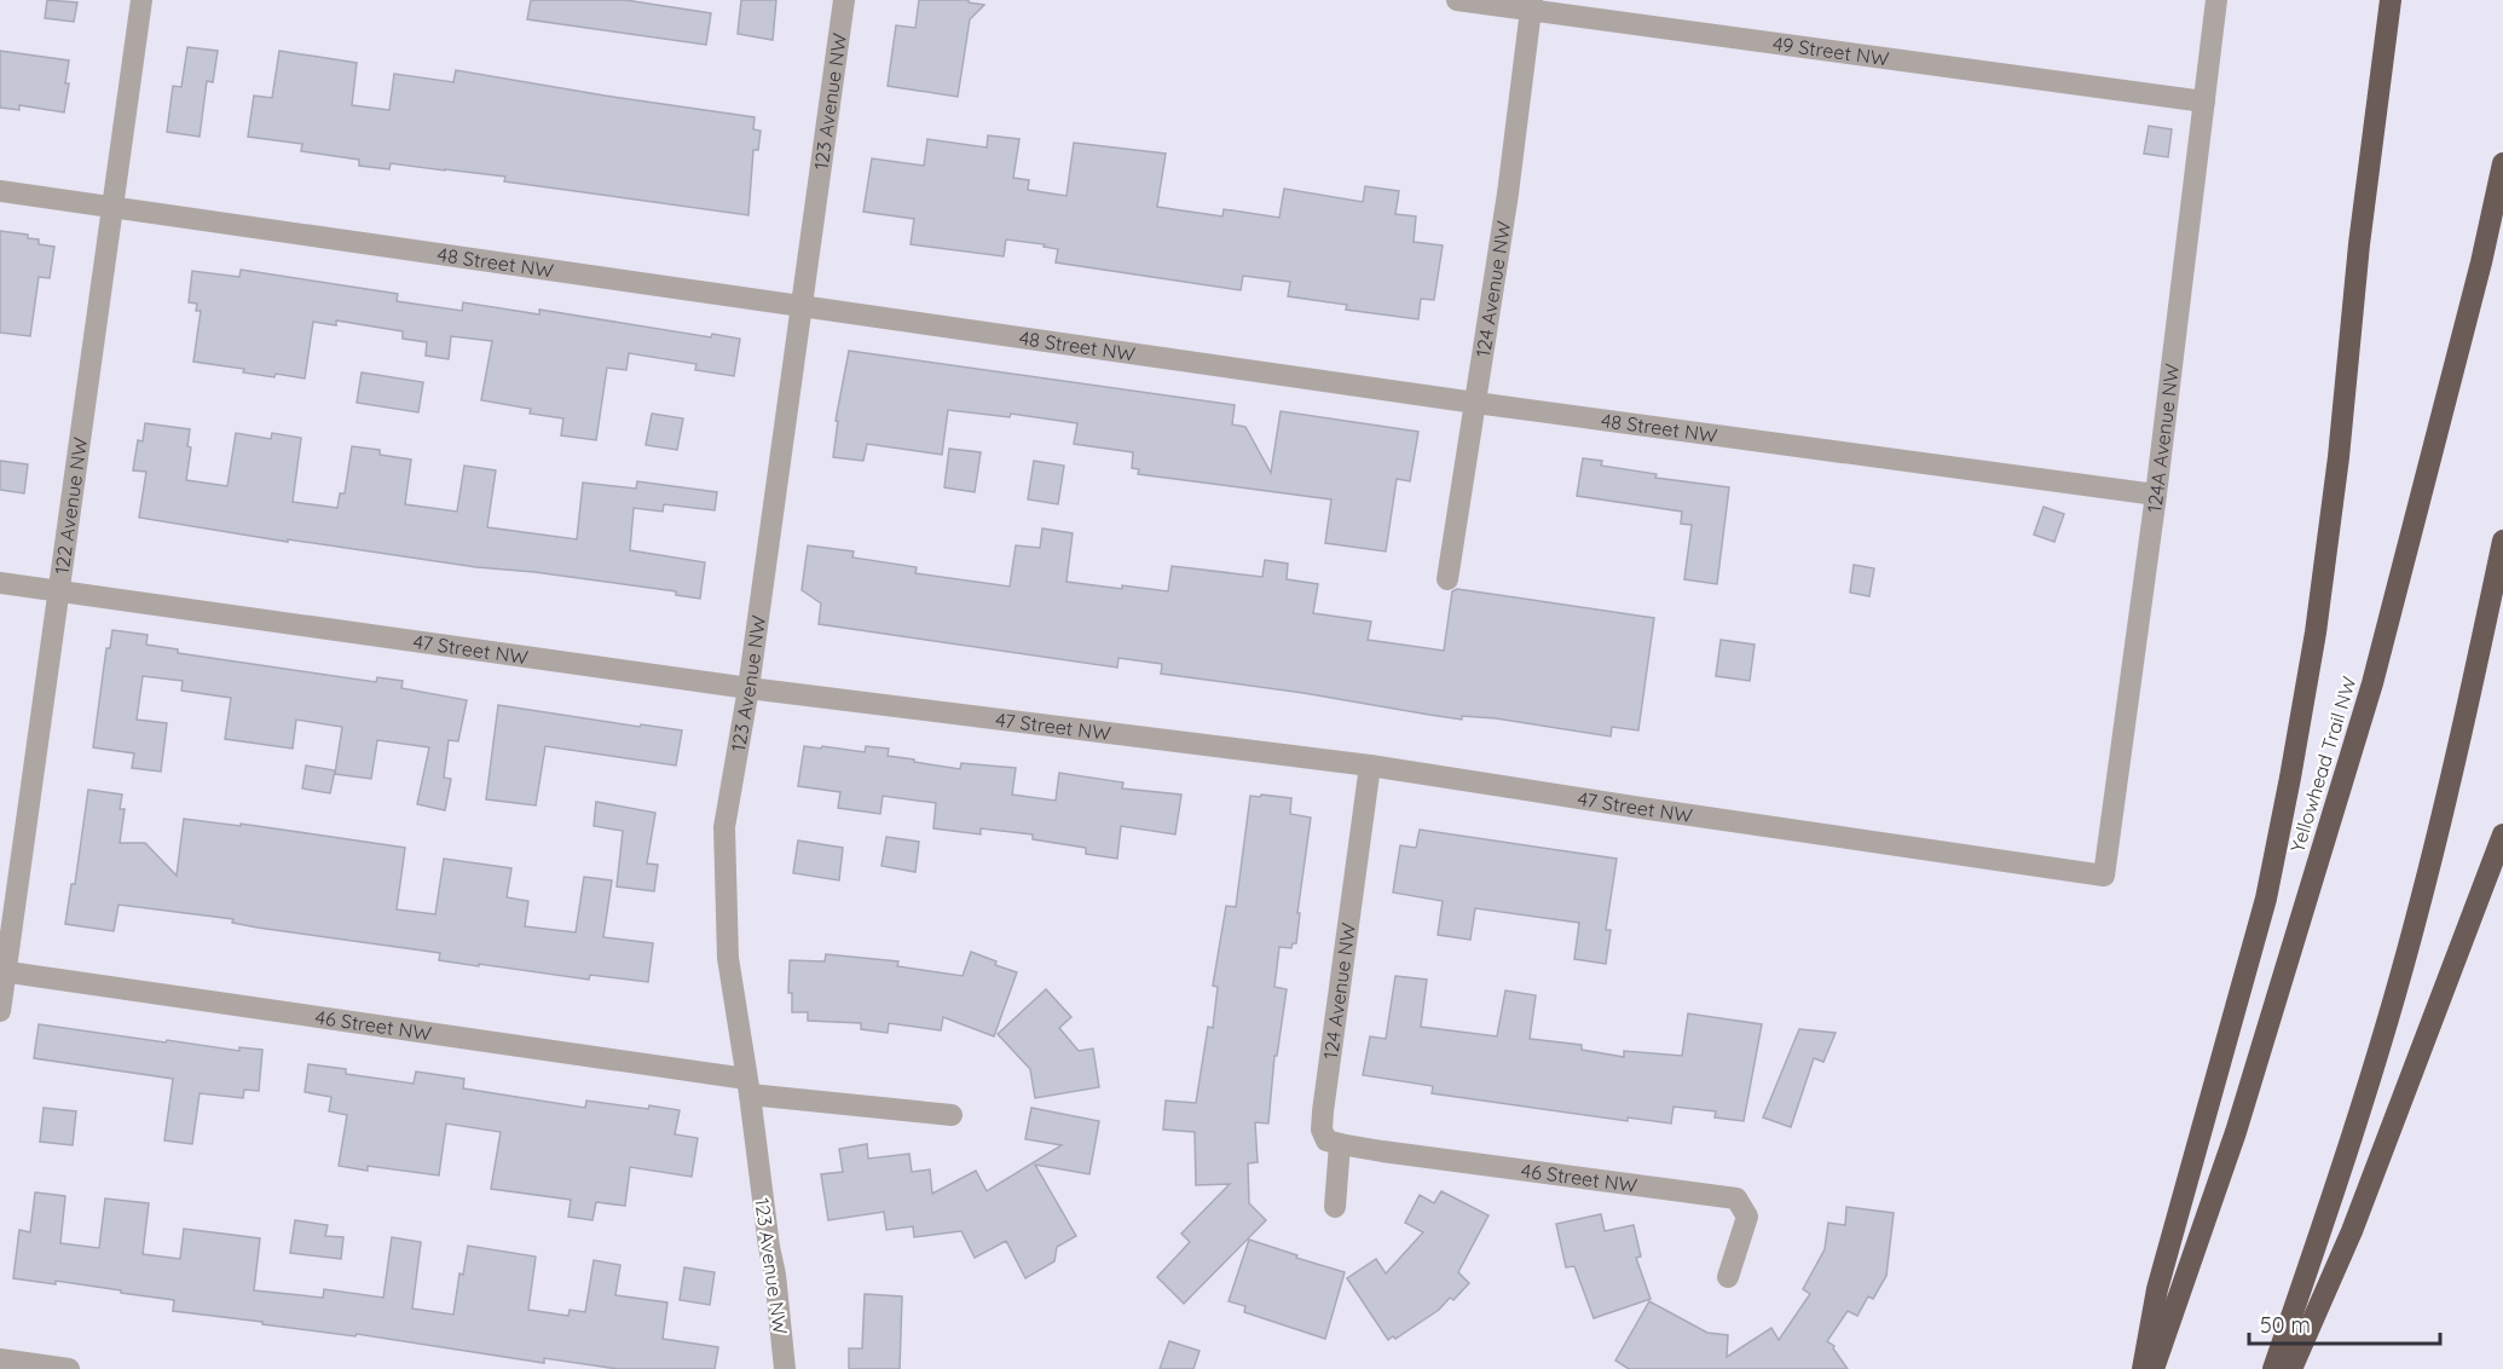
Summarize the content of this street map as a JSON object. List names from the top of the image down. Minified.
{"streets":{"highway":["Yellowhead Trail NW"],"street":["49 Street NW","123 Avenue NW","48 Street NW","124 Avenue NW","124A Avenue NW","122 Avenue NW","47 Street NW","46 Street NW"]},"crossings":[["49 Street NW","124 Avenue NW"],["49 Street NW","124A Avenue NW"],["123 Avenue NW","48 Street NW"],["123 Avenue NW","47 Street NW"],["123 Avenue NW","46 Street NW"],["48 Street NW","124 Avenue NW"],["48 Street NW","124A Avenue NW"],["48 Street NW","122 Avenue NW"],["124 Avenue NW","47 Street NW"],["124 Avenue NW","46 Street NW"],["124A Avenue NW","47 Street NW"],["122 Avenue NW","47 Street NW"],["122 Avenue NW","46 Street NW"]],"scale_bar":"50 m"}
